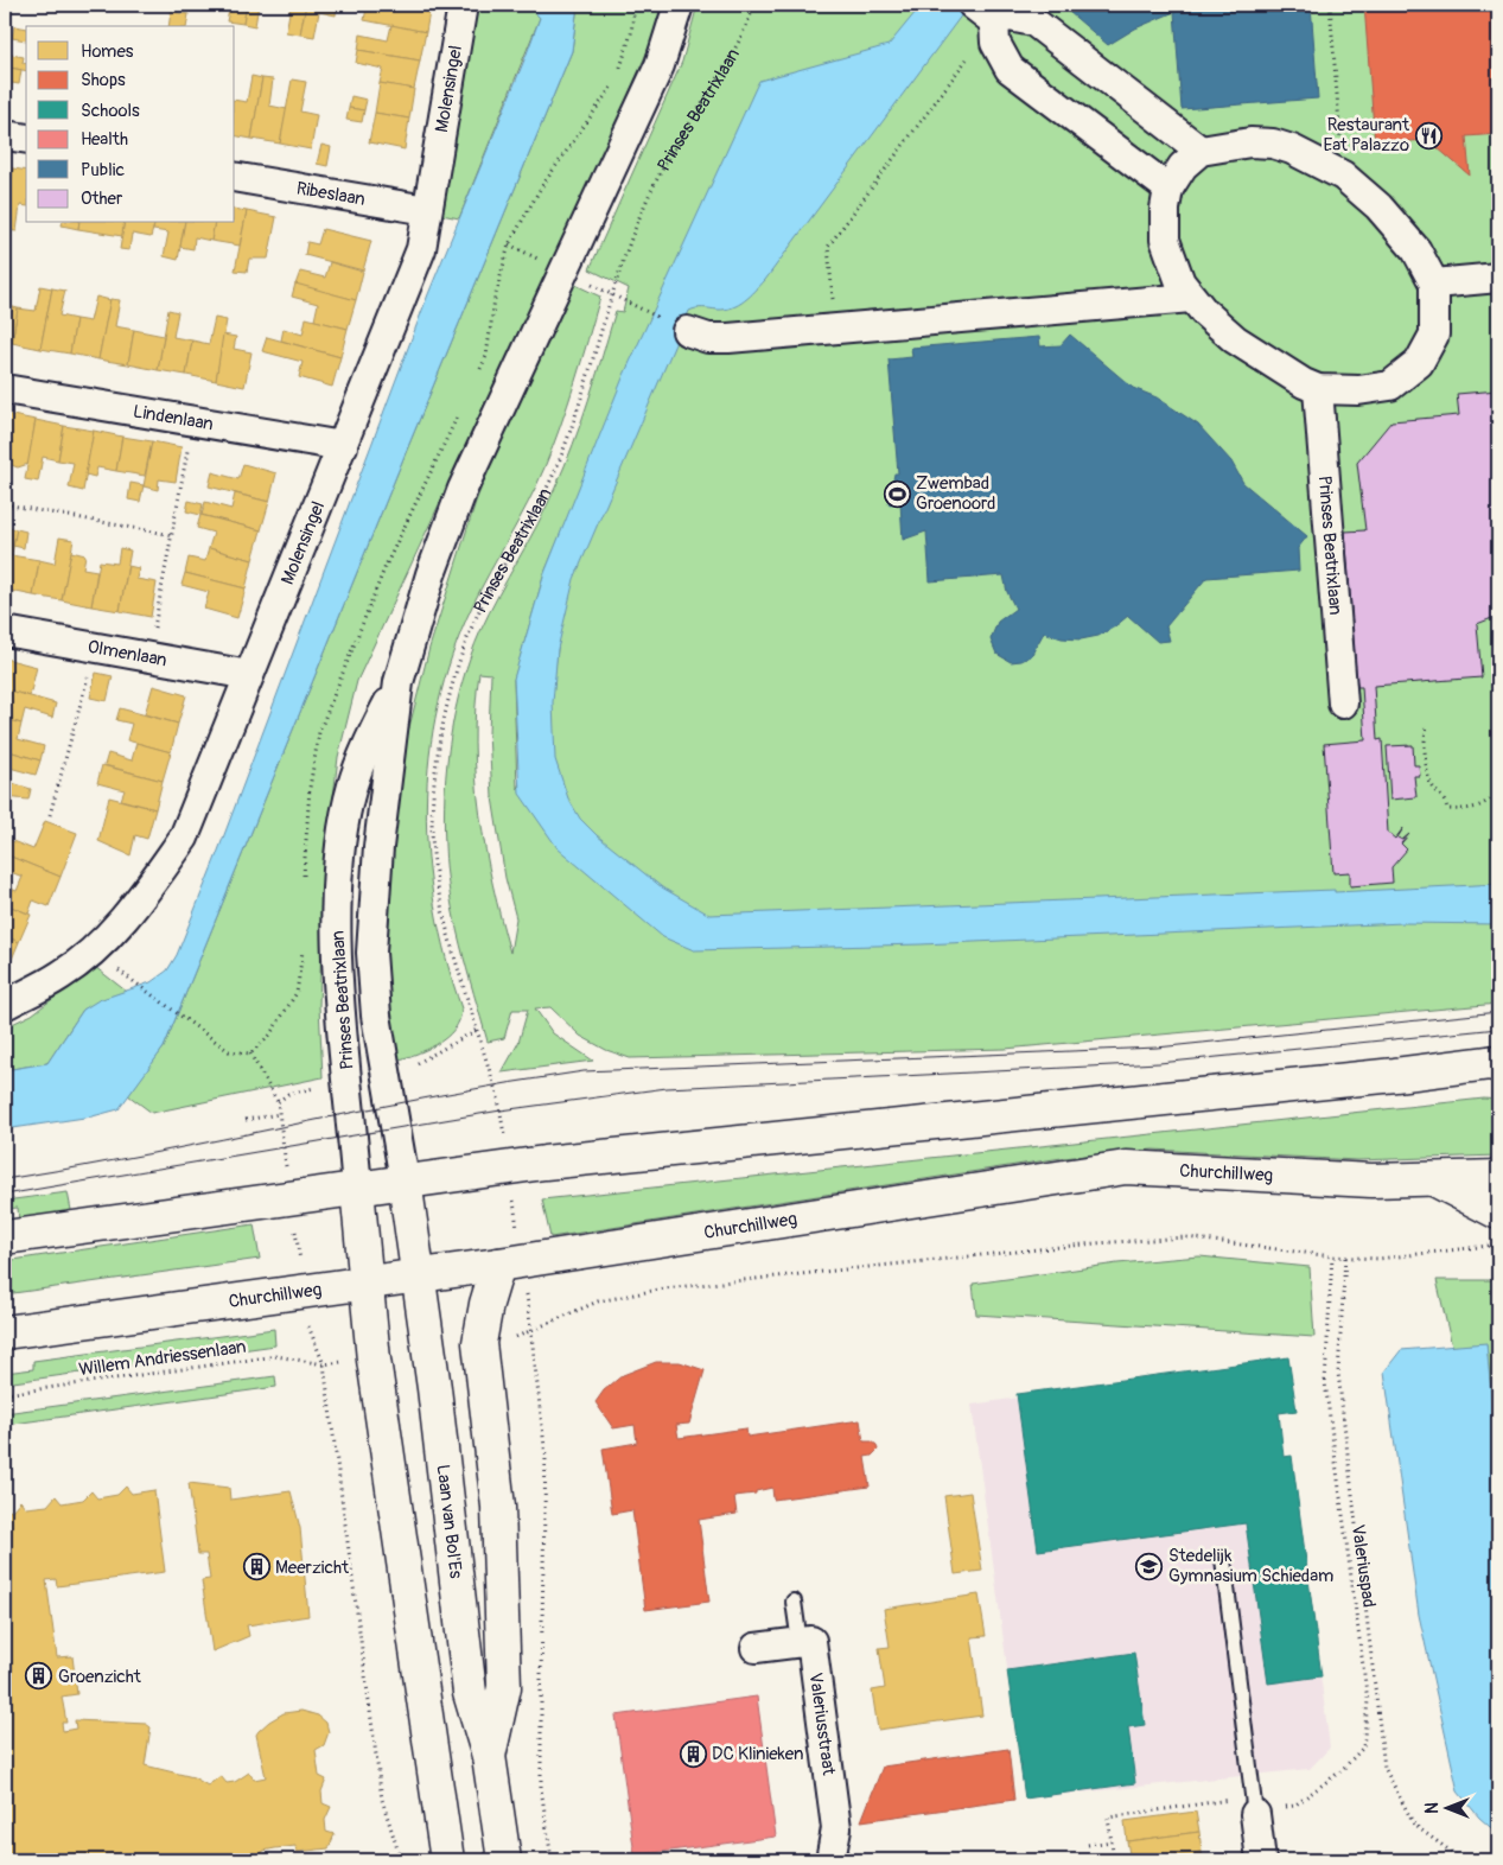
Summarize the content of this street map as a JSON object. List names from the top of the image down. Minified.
{"streets":{"main road":["Churchillweg","Laan van Bol'Es"],"street":["Molensingel","Prinses Beatrixlaan","Ribeslaan","Lindenlaan","Olmenlaan","Valeriusstraat"],"path":["Willem Andriessenlaan","Valeriuspad"]},"crossings":[["Molensingel","Ribeslaan"],["Molensingel","Lindenlaan"],["Molensingel","Olmenlaan"],["Prinses Beatrixlaan","Laan van Bol'Es"],["Churchillweg","Laan van Bol'Es"]],"places":{"restaurant":["Restaurant Eat Palazzo"],"sports":["Zwembad Groenoord"],"school or university":["Stedelijk Gymnasium Schiedam"],"building":["Meerzicht","Groenzicht","DC Klinieken"]},"legend":["Homes","Shops","Schools","Health","Public","Other"],"north":"left"}
